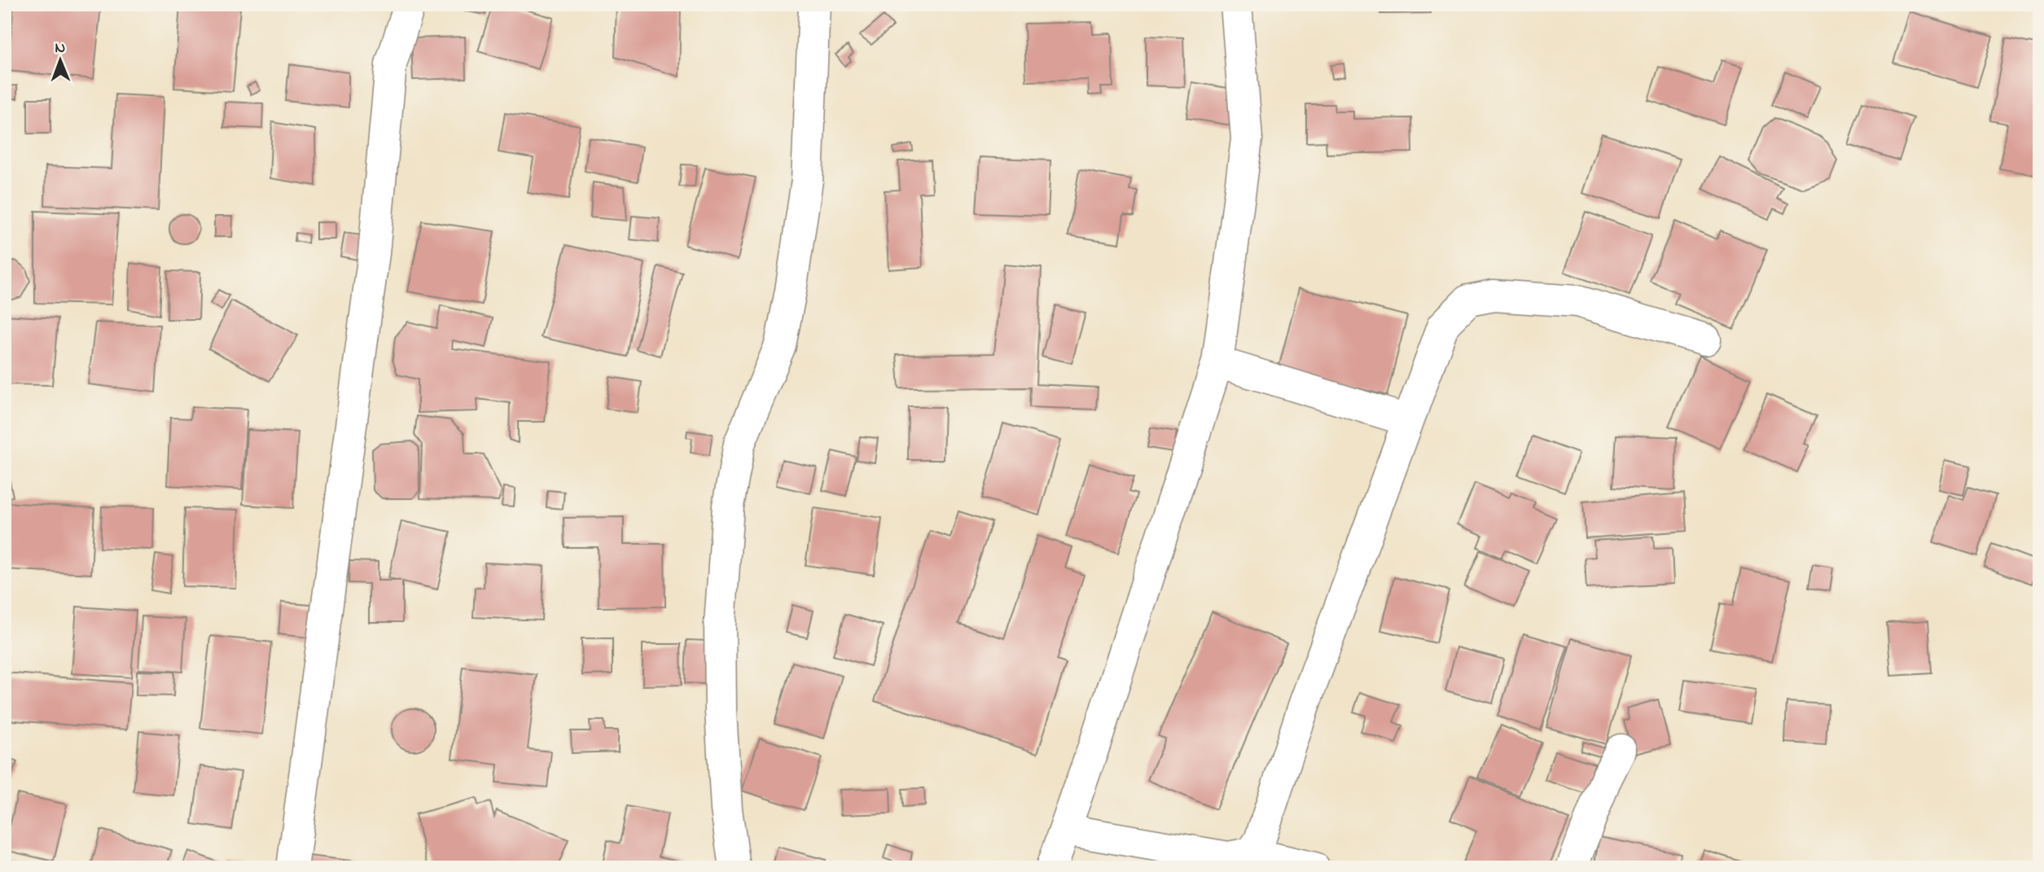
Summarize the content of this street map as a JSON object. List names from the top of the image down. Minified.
{"north":"top"}
